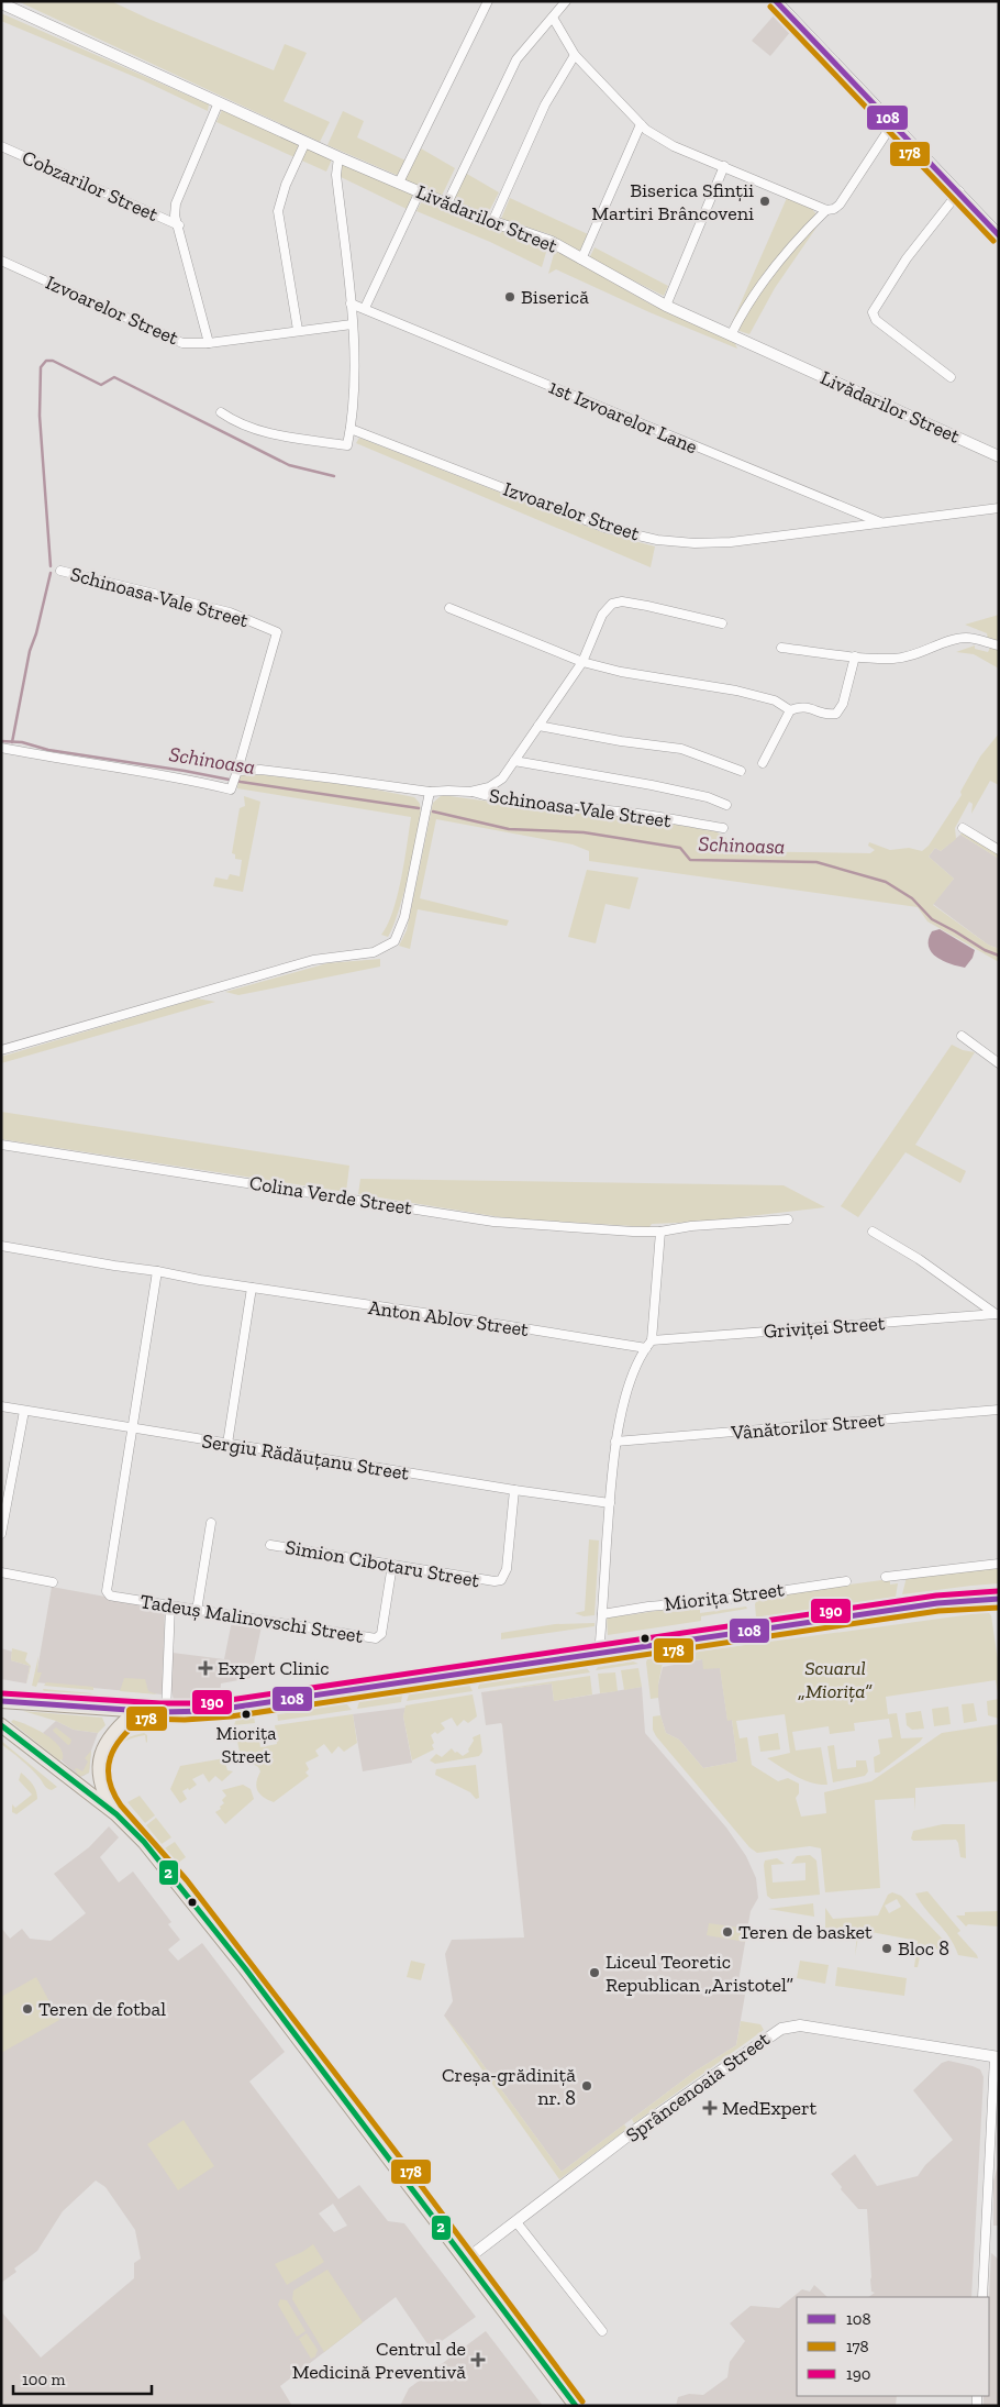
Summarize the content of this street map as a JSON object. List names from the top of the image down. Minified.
{"streets":{"main road":["Miorița Street"],"street":["Cobzarilor Street","Livădarilor Street","Izvoarelor Street","1st Izvoarelor Lane","Schinoasa-Vale Street","Colina Verde Street","Anton Ablov Street","Griviței Street","Vânătorilor Street","Sergiu Rădăuțanu Street","Simion Cibotaru Street","Tadeuș Malinovschi Street","Sprâncenoaia Street"]},"crossings":[["Izvoarelor Street","1st Izvoarelor Lane"],["Anton Ablov Street","Griviței Street"],["Sergiu Rădăuțanu Street","Simion Cibotaru Street"],["Sergiu Rădăuțanu Street","Tadeuș Malinovschi Street"],["Simion Cibotaru Street","Tadeuș Malinovschi Street"]],"water":["Schinoasa"],"parks":["Scuarul „Miorița”"],"places":{"other":["Biserica Sfinții Martiri Brâncoveni","Biserică","Miorița Street","Teren de basket","Bloc 8","Liceul Teoretic Republican „Aristotel”","Teren de fotbal","Creșa-grădiniță nr. 8"],"health":["Expert Clinic","MedExpert","Centrul de Medicină Preventivă"]},"lines":["transit line 108","transit line 178","transit line 190","transit line 2"],"legend":["108","178","190"],"scale_bar":"100 m"}
